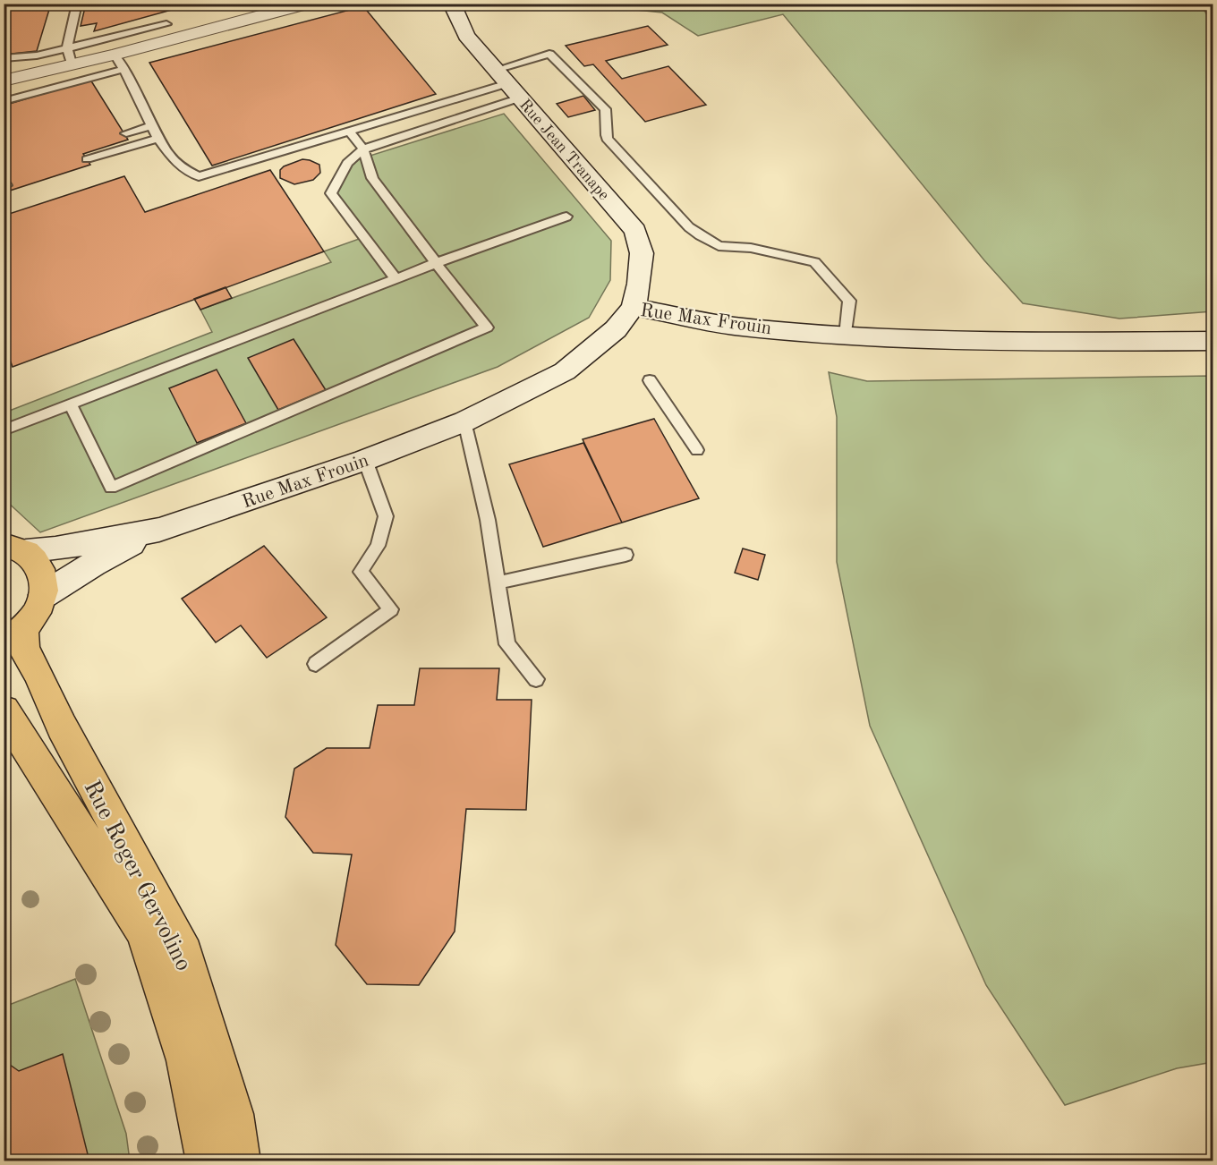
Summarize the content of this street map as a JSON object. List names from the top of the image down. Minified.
{"streets":{"main road":["Rue Jean Tranape","Rue Max Frouin","Rue Roger Gervolino"]},"crossings":[["Rue Jean Tranape","Rue Max Frouin"]]}
